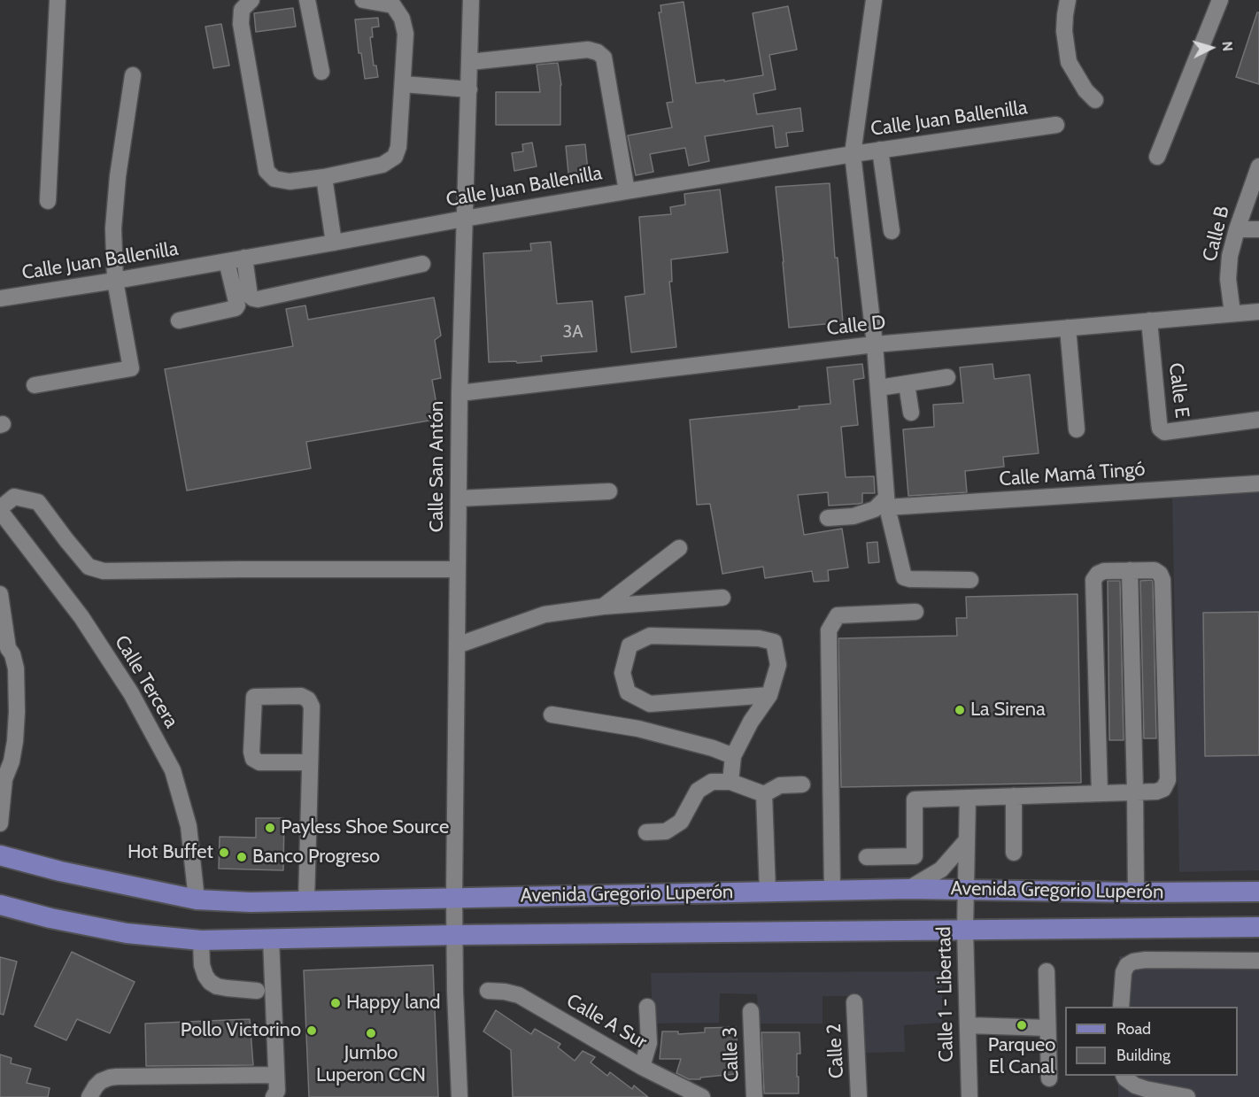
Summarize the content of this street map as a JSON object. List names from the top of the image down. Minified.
{"streets":{"main road":["Avenida Gregorio Luperón"],"street":["Calle Juan Ballenilla","Calle B","Calle D","Calle E","Calle San Antón","Calle Mamá Tingó","Calle Tercera","Calle 1 - Libertad","Calle A Sur","Calle 2","Calle 3"]},"crossings":[["Calle Juan Ballenilla","Calle San Antón"],["Calle B","Calle D"],["Calle D","Calle E"],["Calle D","Calle San Antón"],["Calle San Antón","Avenida Gregorio Luperón"],["Calle Tercera","Avenida Gregorio Luperón"],["Avenida Gregorio Luperón","Calle 1 - Libertad"]],"places":["La Sirena","Payless Shoe Source","Hot Buffet","Banco Progreso","Happy land","Parqueo El Canal","Pollo Victorino","Jumbo Luperon CCN"],"house_numbers":["3A"],"legend":["Road","Building"],"north":"right"}
